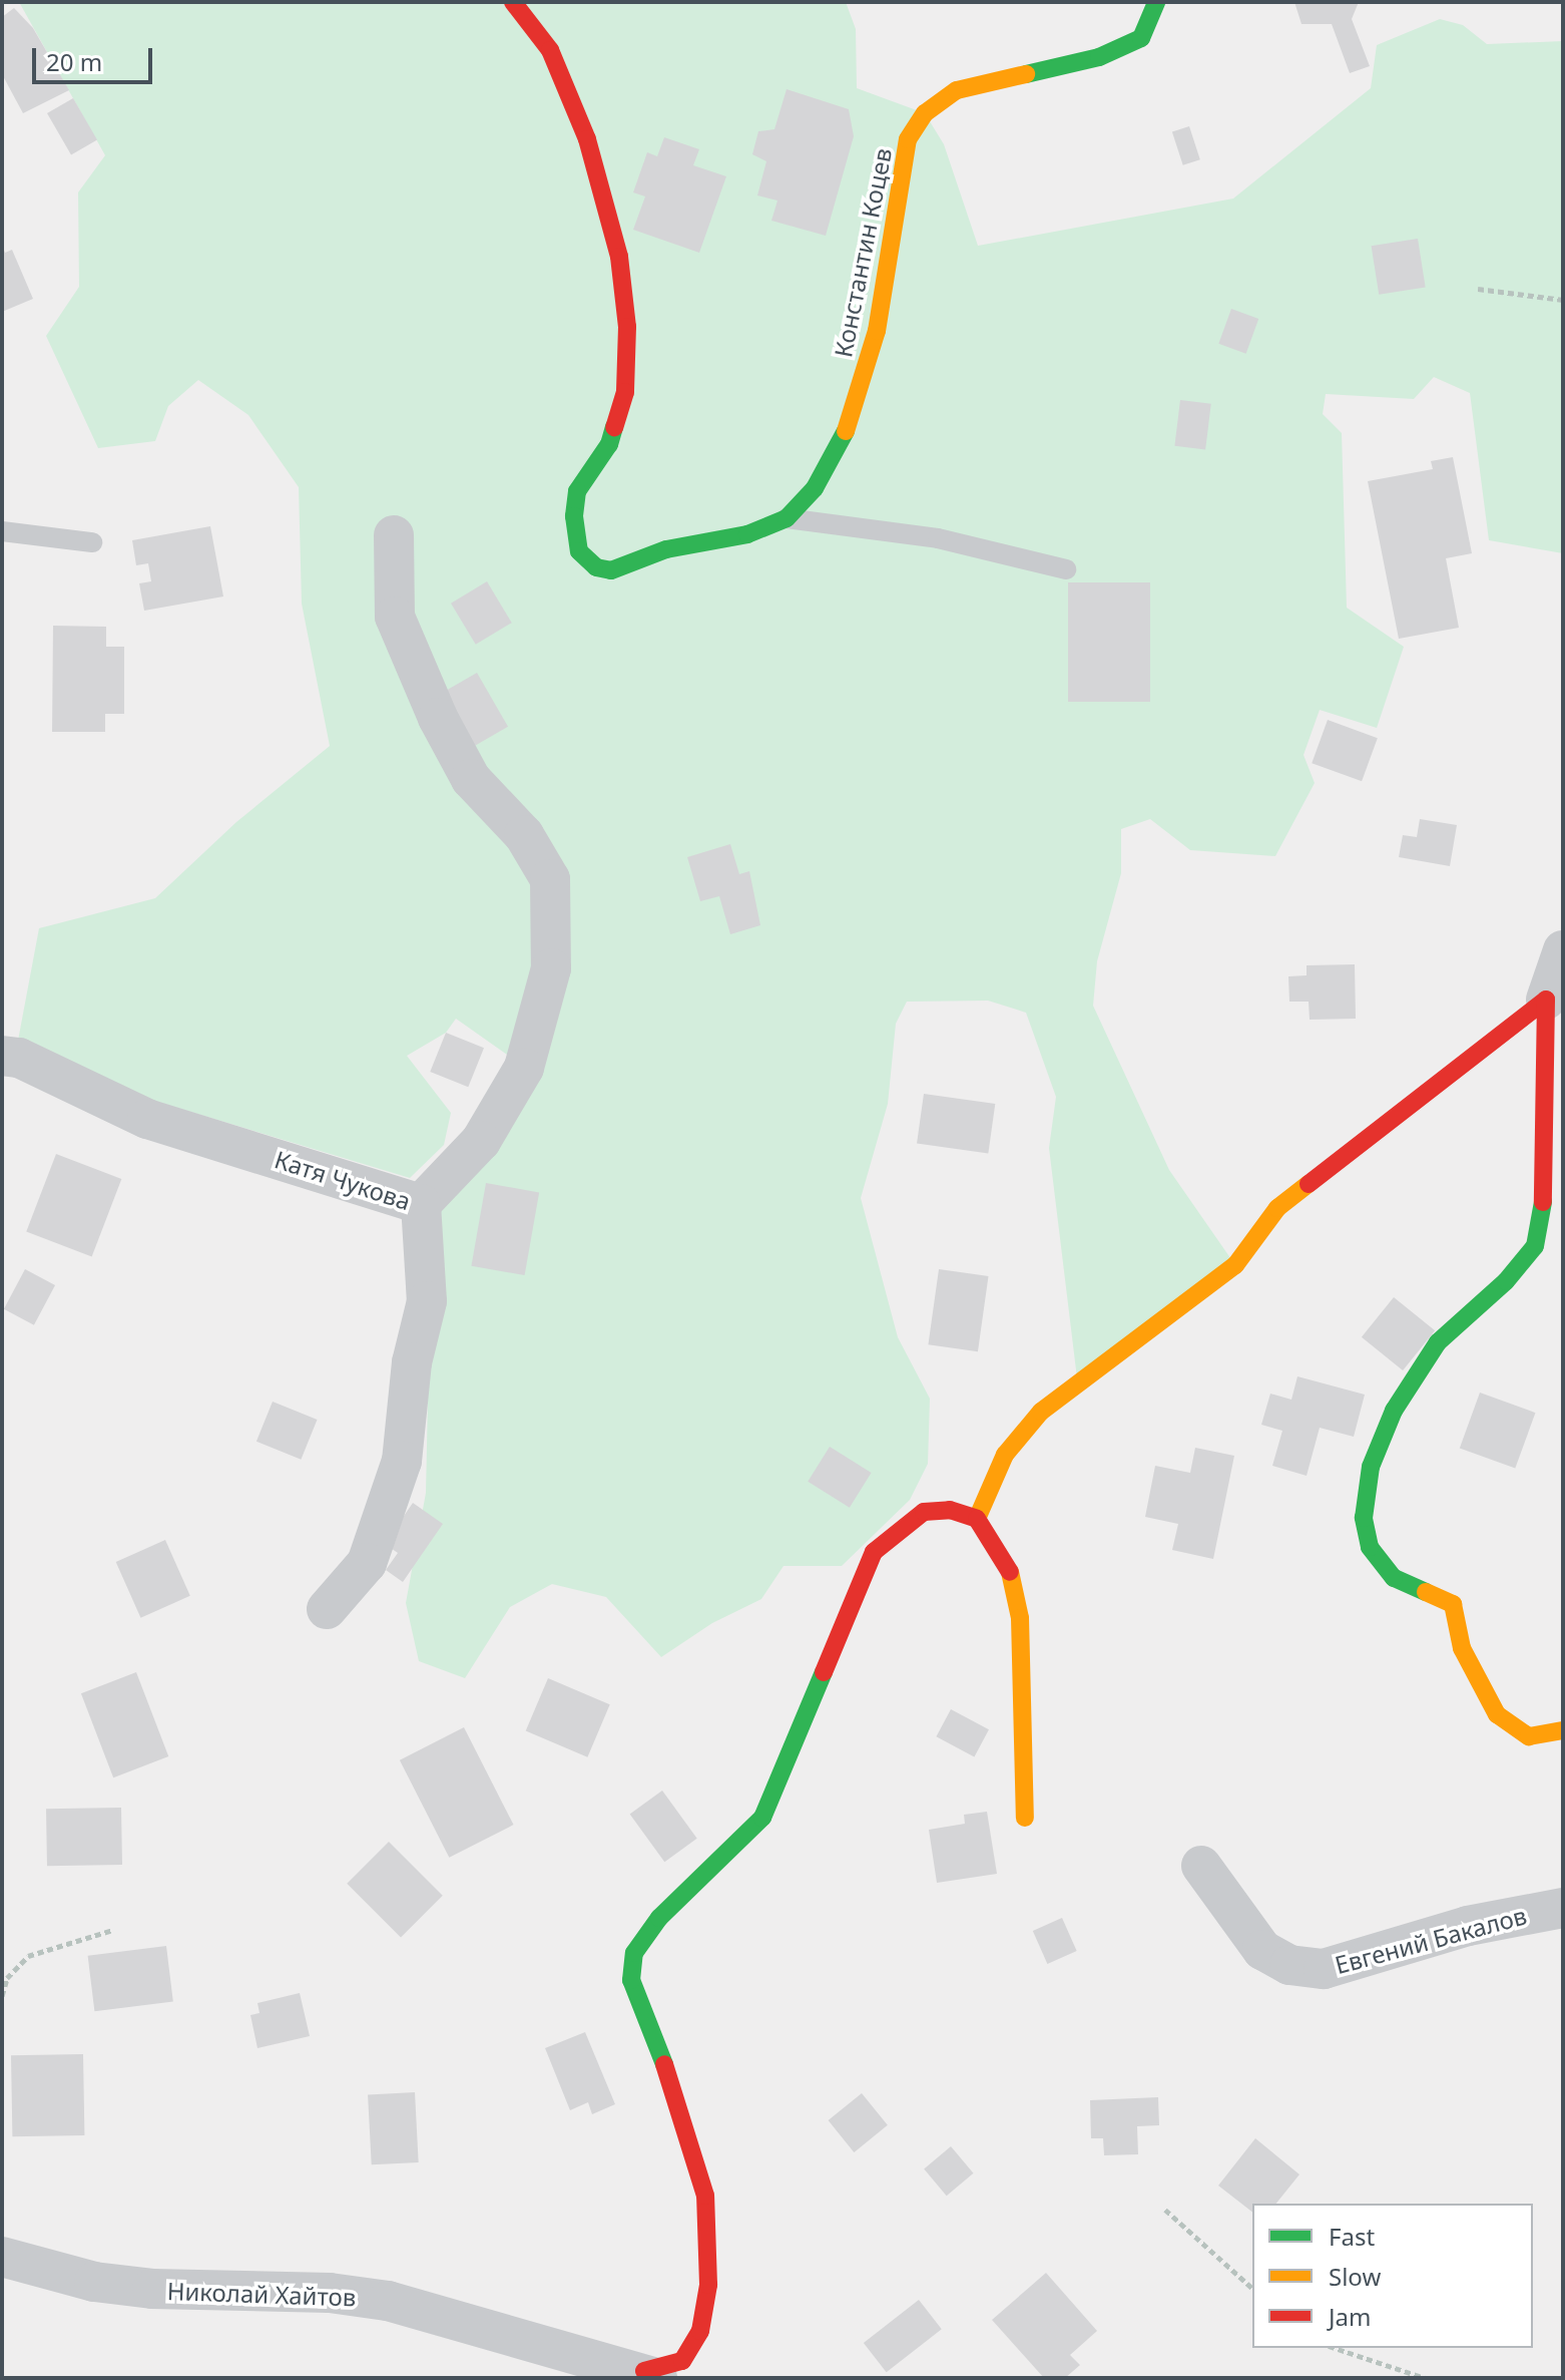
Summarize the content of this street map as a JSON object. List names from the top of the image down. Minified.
{"streets":{"street":["Константин Коцев","Катя Чукова","Евгений Бакалов","Николай Хайтов"]},"legend":["Fast","Slow","Jam"],"scale_bar":"20 m"}
